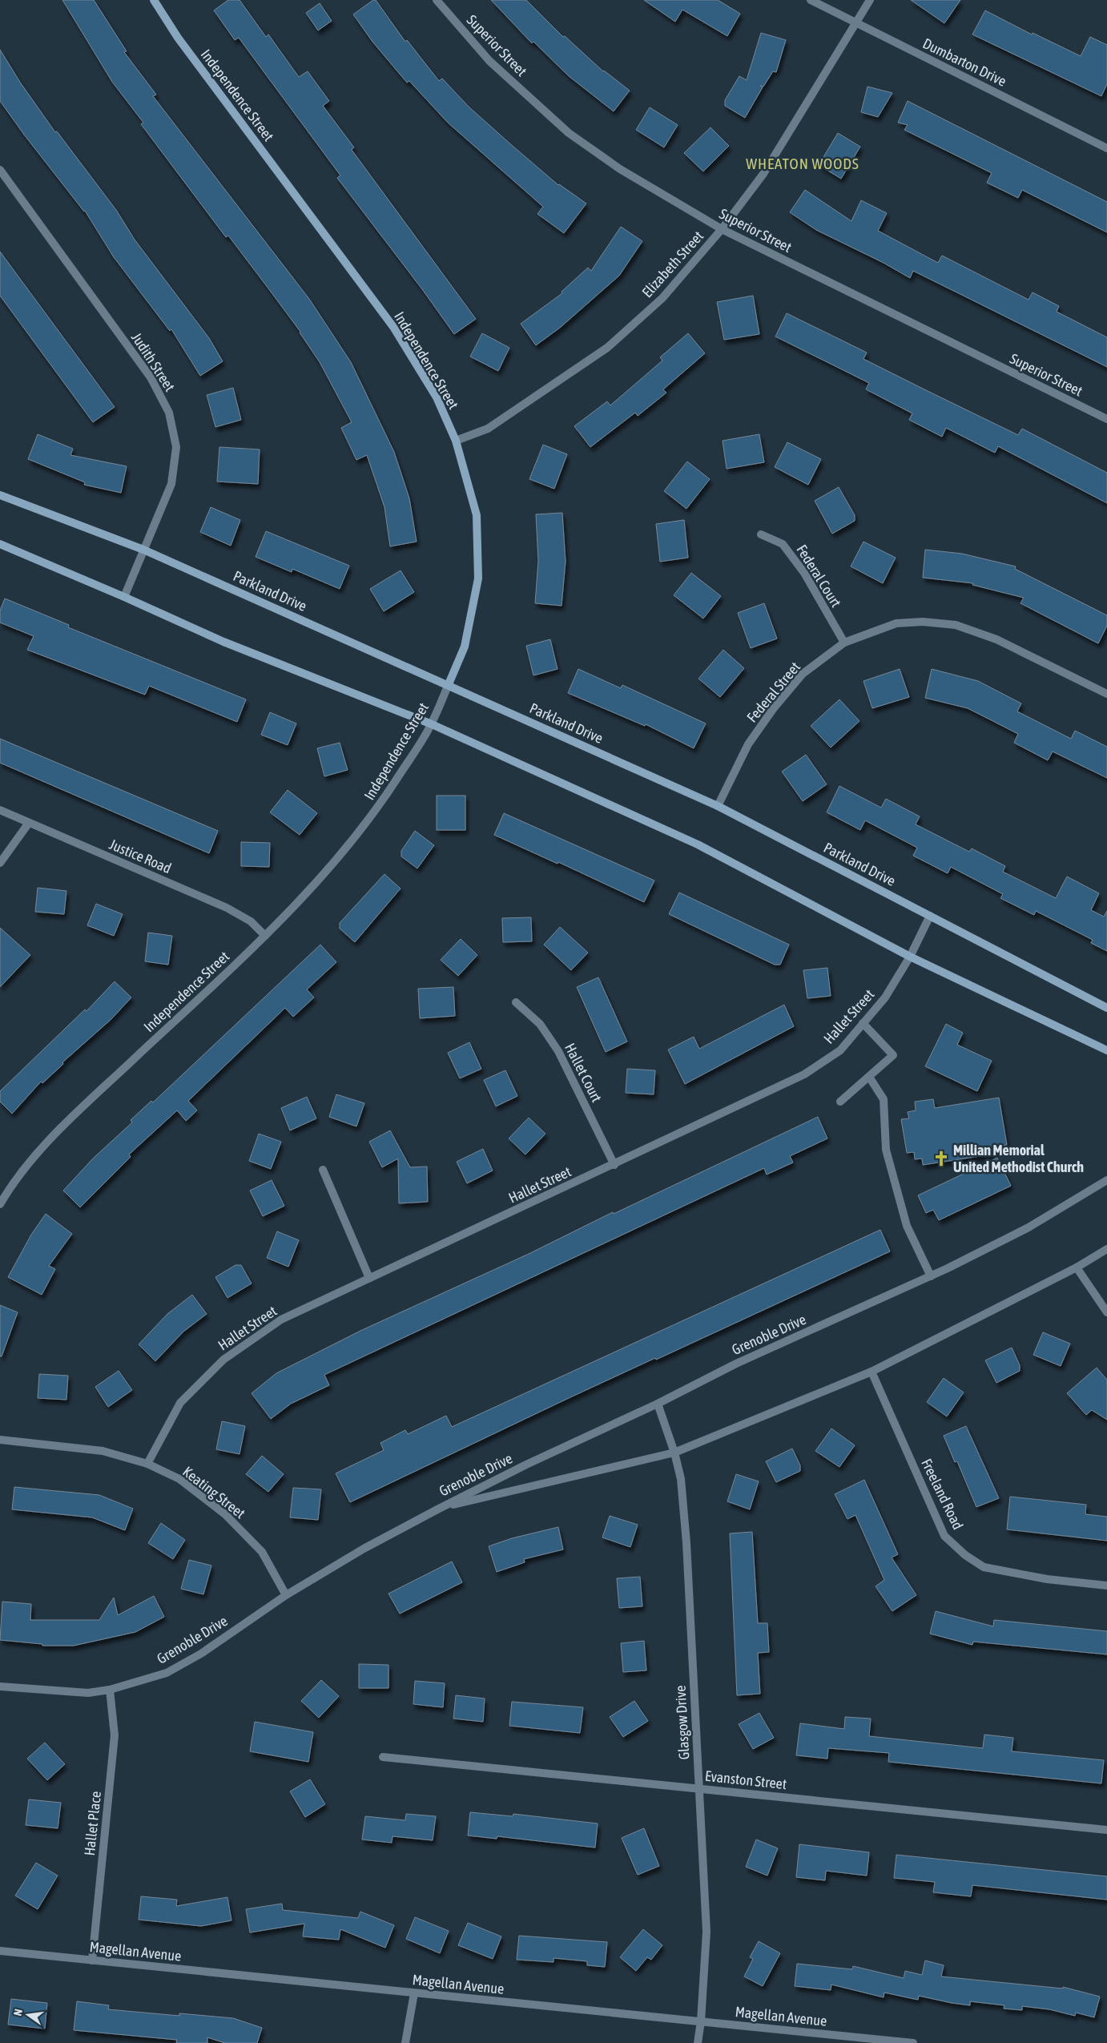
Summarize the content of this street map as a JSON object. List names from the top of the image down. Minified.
{"streets":{"street":["Superior Street","Dumbarton Drive","Independence Street","Elizabeth Street","Judith Street","Federal Court","Parkland Drive","Federal Street","Justice Road","Hallet Street","Hallet Court","Grenoble Drive","Keating Street","Freeland Road","Glasgow Drive","Evanston Street","Hallet Place","Magellan Avenue"]},"crossings":[["Superior Street","Elizabeth Street"],["Dumbarton Drive","Elizabeth Street"],["Independence Street","Elizabeth Street"],["Independence Street","Parkland Drive"],["Independence Street","Justice Road"],["Judith Street","Parkland Drive"],["Federal Court","Federal Street"],["Parkland Drive","Federal Street"],["Parkland Drive","Hallet Street"],["Hallet Street","Hallet Court"],["Hallet Street","Keating Street"],["Grenoble Drive","Keating Street"],["Grenoble Drive","Freeland Road"],["Grenoble Drive","Glasgow Drive"],["Grenoble Drive","Hallet Place"],["Glasgow Drive","Evanston Street"],["Glasgow Drive","Magellan Avenue"],["Hallet Place","Magellan Avenue"]],"districts":["WHEATON WOODS"],"places":{"church":["Millian Memorial United Methodist Church"]},"north":"left"}
